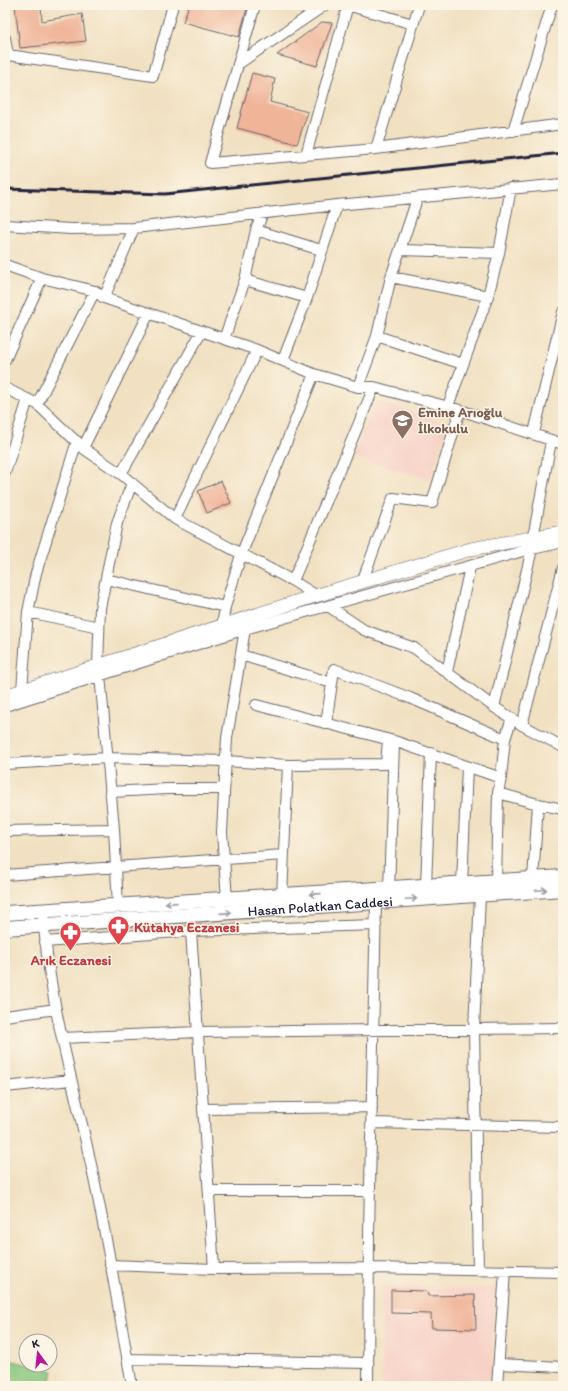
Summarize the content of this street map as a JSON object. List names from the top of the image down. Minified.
{"streets":{"main road":["Hasan Polatkan Caddesi"]},"places":{"school or university":["Emine Arıoğlu İlkokulu"],"pharmacy":["Kütahya Eczanesi","Arık Eczanesi"]},"north":"top"}
